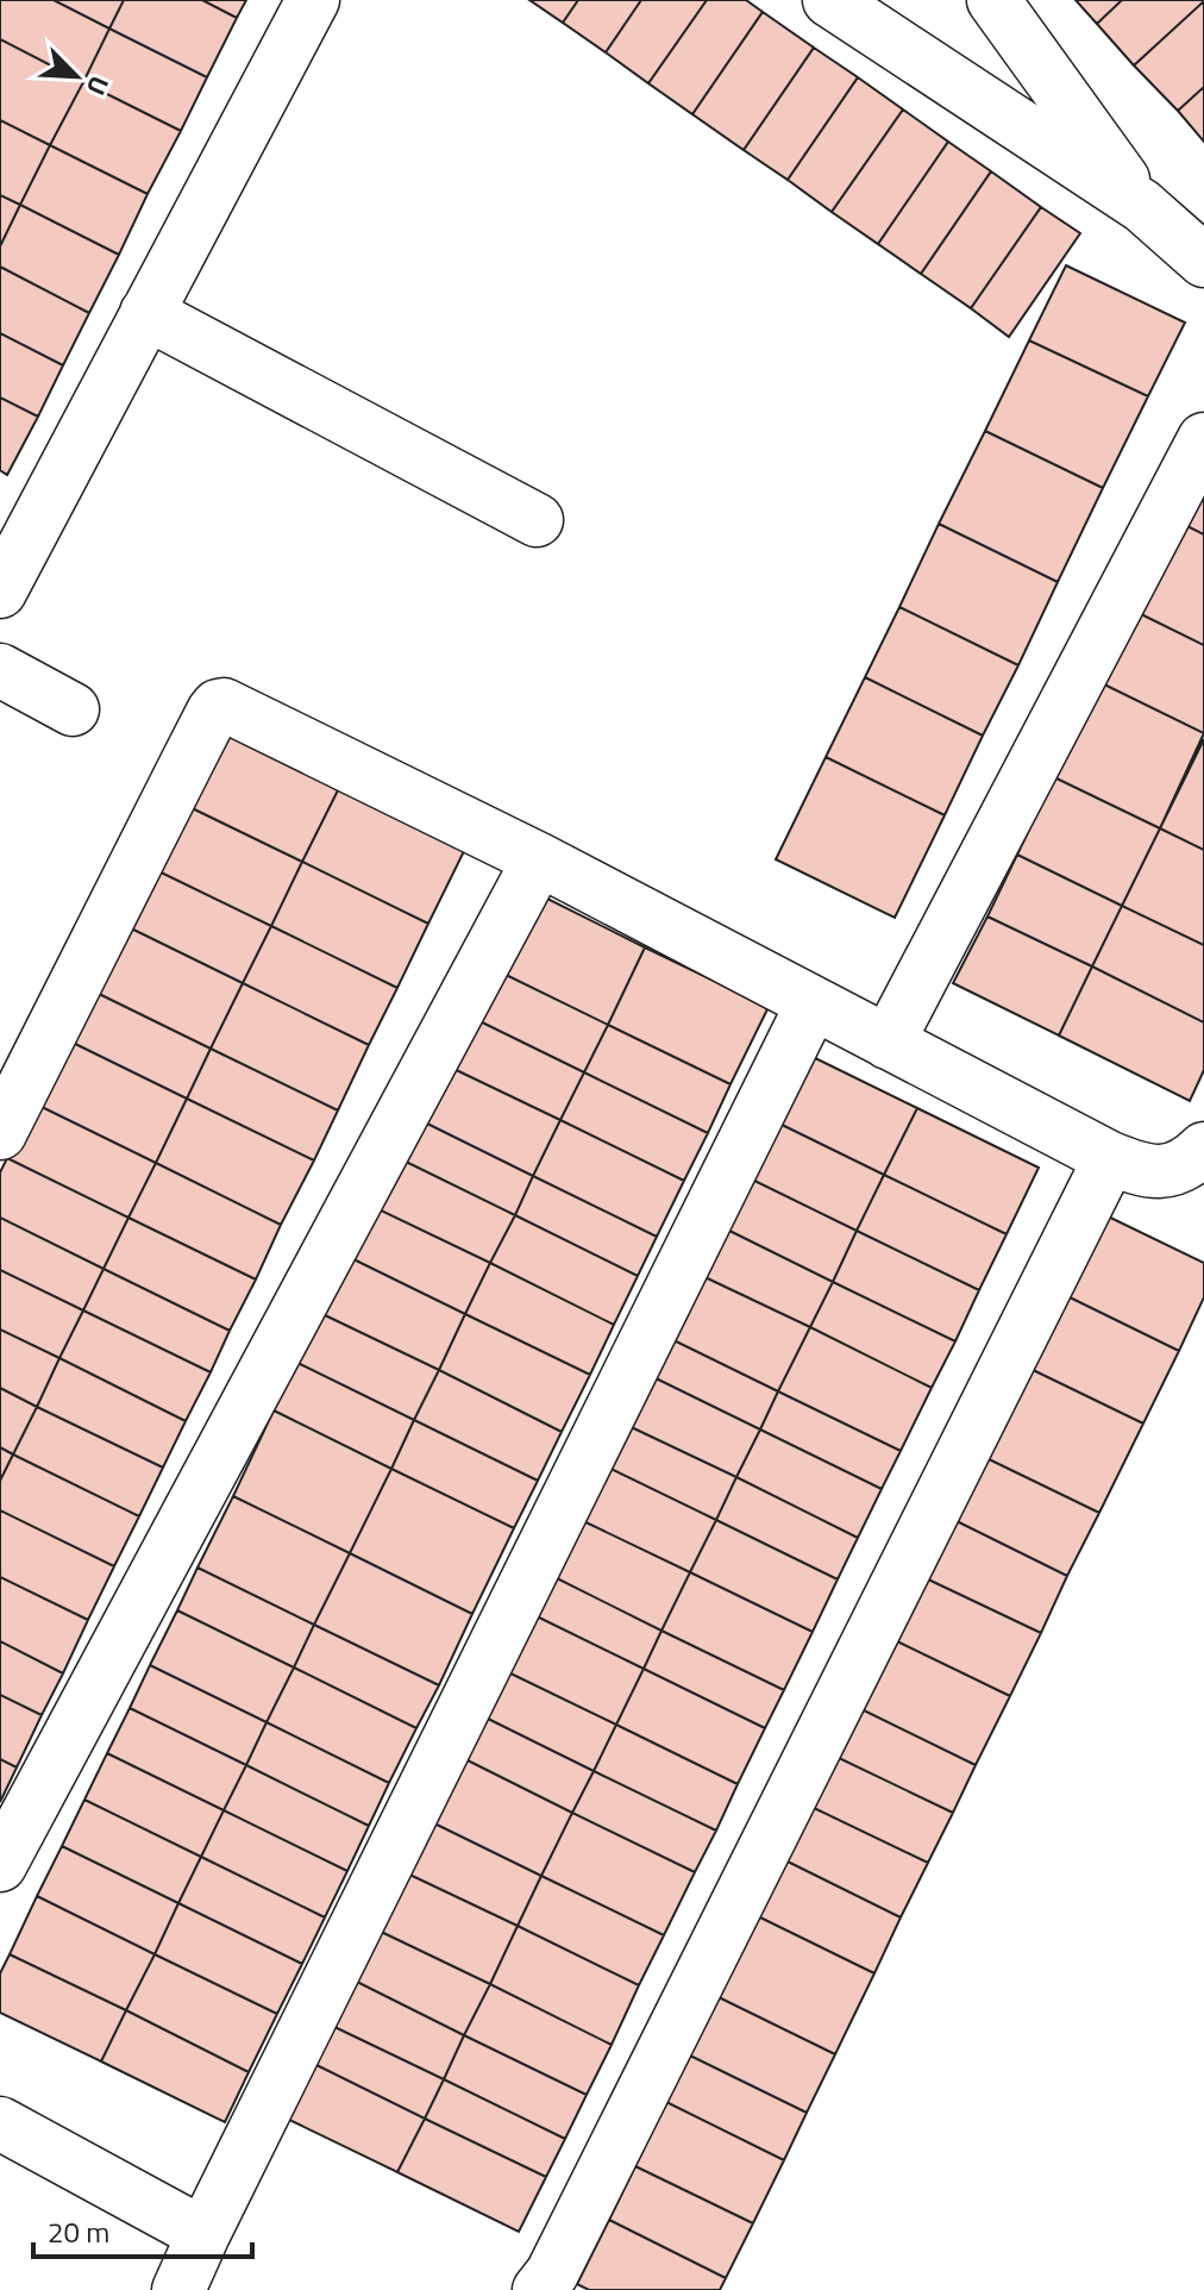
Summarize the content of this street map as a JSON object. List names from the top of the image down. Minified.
{"scale_bar":"20 m","north":"bottom right"}
